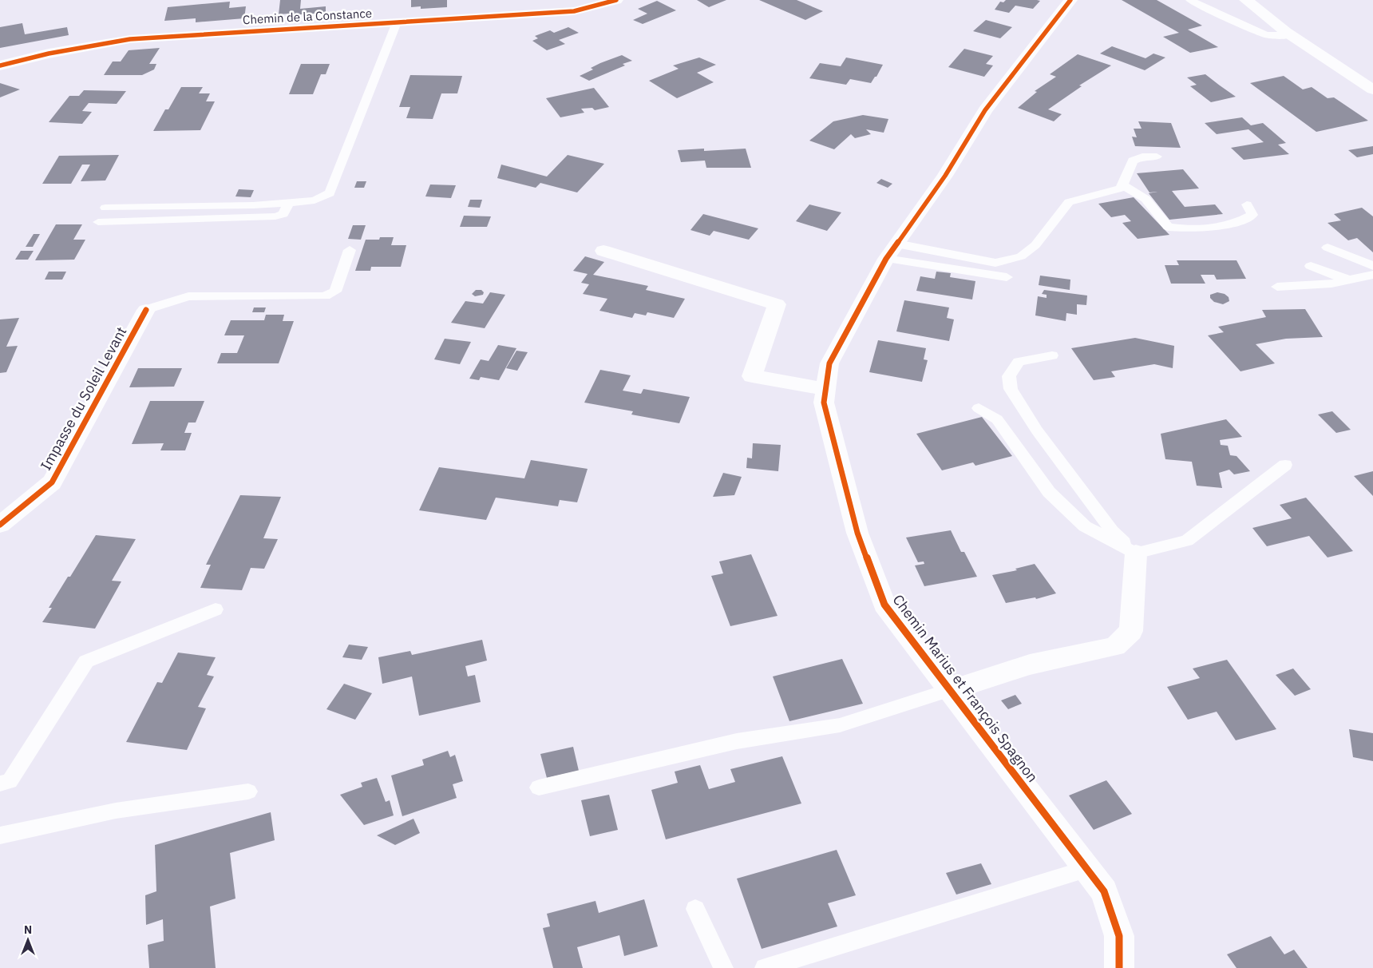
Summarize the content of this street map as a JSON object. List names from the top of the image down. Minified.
{"streets":{"street":["Chemin de la Constance","Impasse du Soleil Levant","Chemin Marius et François Spagnon"]},"north":"top"}
